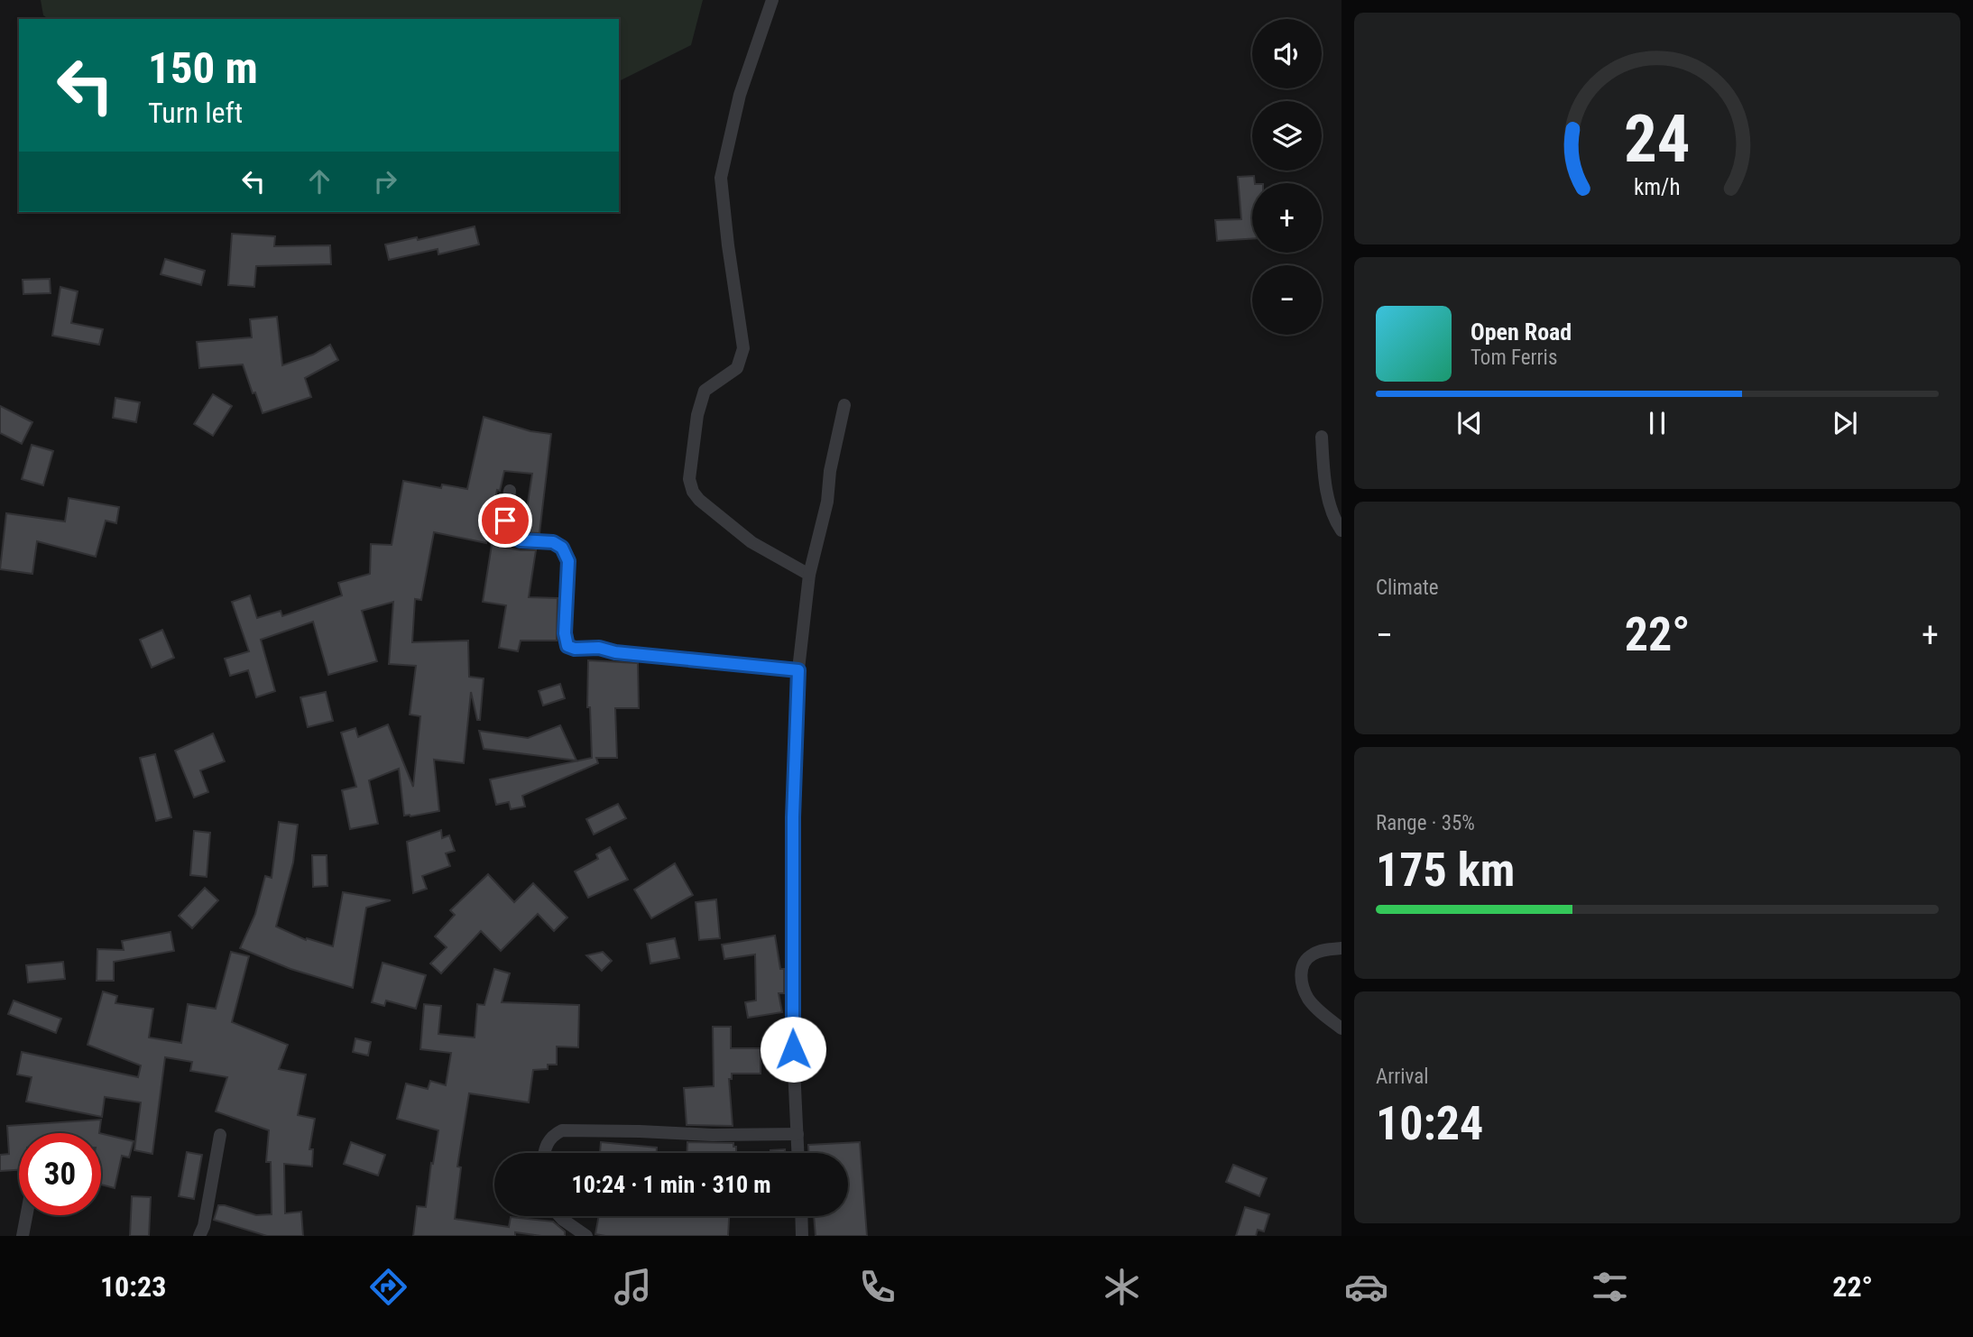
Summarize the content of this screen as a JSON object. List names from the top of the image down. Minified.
{"page":{"map_buttons":["+","−"],"turn":["150 m","Turn left"],"song":["Open Road","Tom Ferris"],"tile":["Climate",["Range · 35%","175 km"],["Arrival","10:24"]],"heat":["−","22°","+"],"limit":"30","trip":"10:24 · 1 min · 310 m","tabs":["10:23","22°"],"gauge":["24","km/h"]}}
